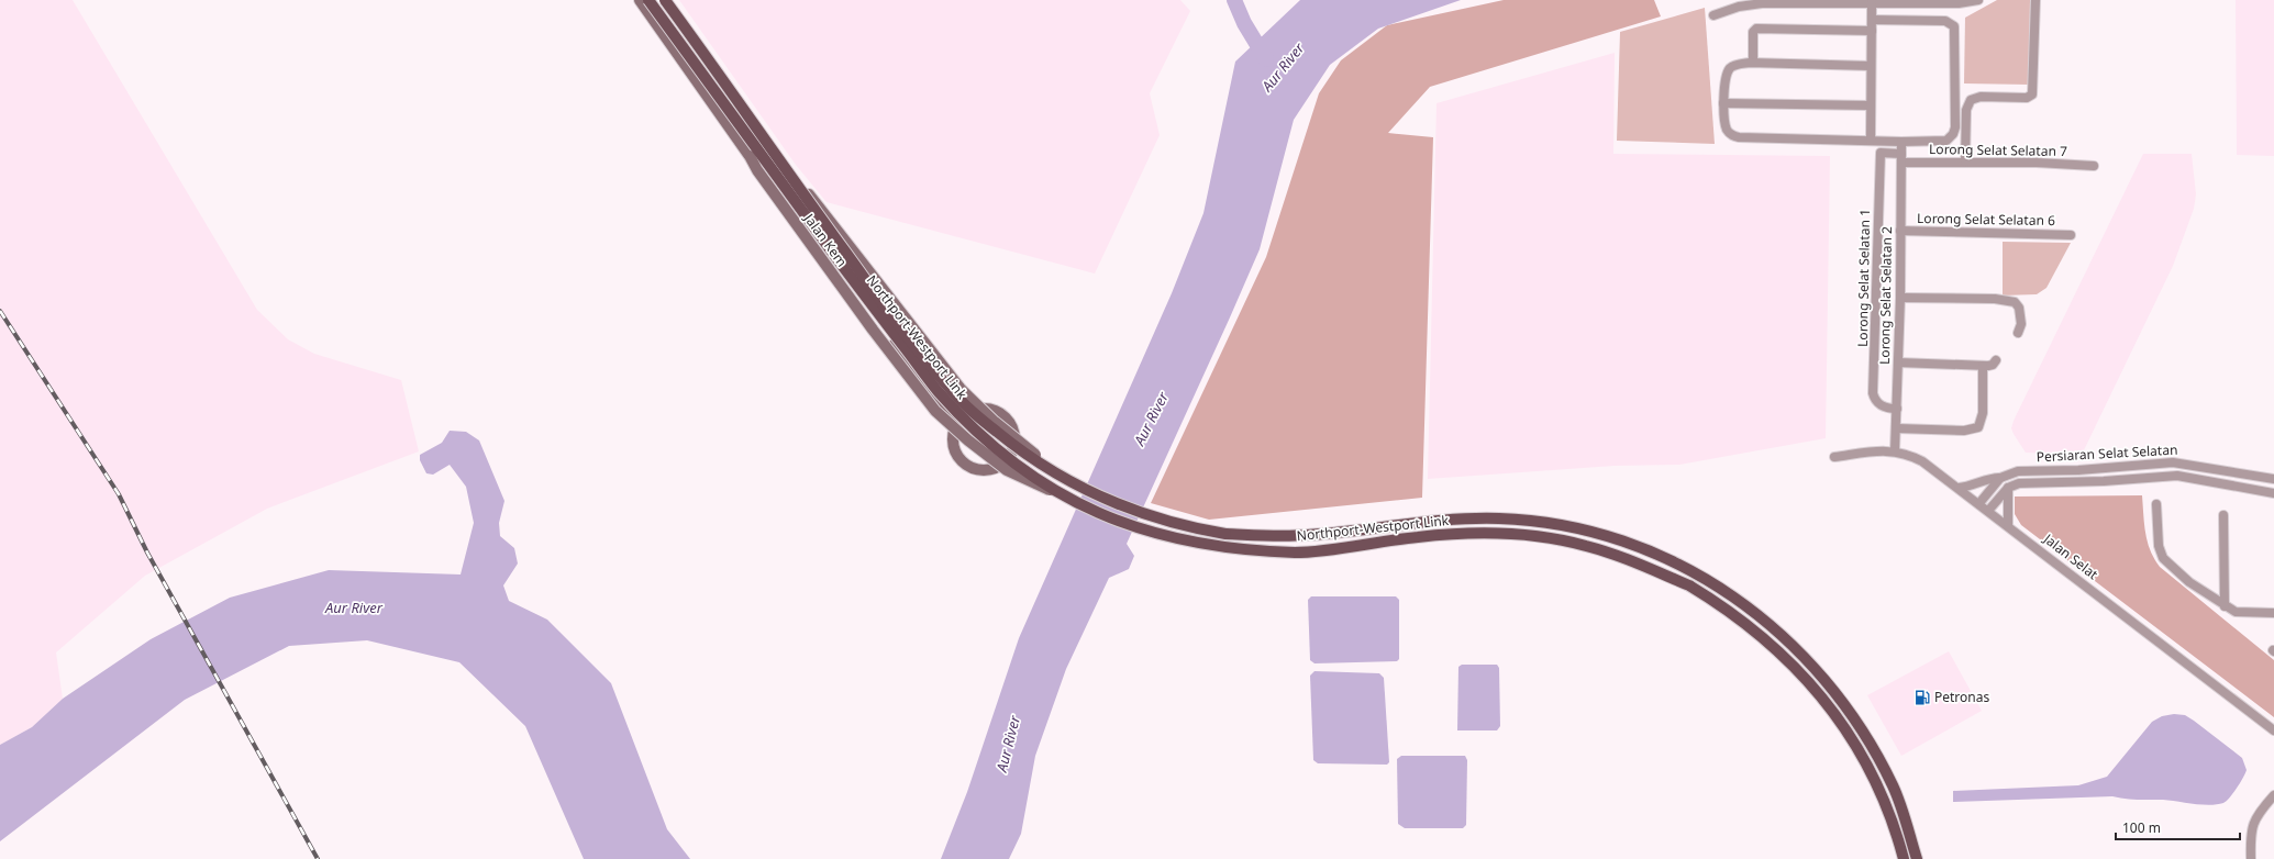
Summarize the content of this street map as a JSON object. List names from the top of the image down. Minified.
{"streets":{"main road":["Northport-Westport Link"],"street":["Lorong Selat Selatan 7","Lorong Selat Selatan 6","Jalan Kem","Lorong Selat Selatan 1","Lorong Selat Selatan 2","Persiaran Selat Selatan","Jalan Selat"]},"crossings":[["Lorong Selat Selatan 7","Lorong Selat Selatan 1"],["Lorong Selat Selatan 7","Lorong Selat Selatan 2"],["Lorong Selat Selatan 6","Lorong Selat Selatan 2"],["Jalan Kem","Northport-Westport Link"],["Lorong Selat Selatan 1","Lorong Selat Selatan 2"],["Lorong Selat Selatan 2","Jalan Selat"],["Persiaran Selat Selatan","Jalan Selat"]],"water":["Aur River"],"places":{"fuel station":["Petronas"]},"scale_bar":"100 m"}
